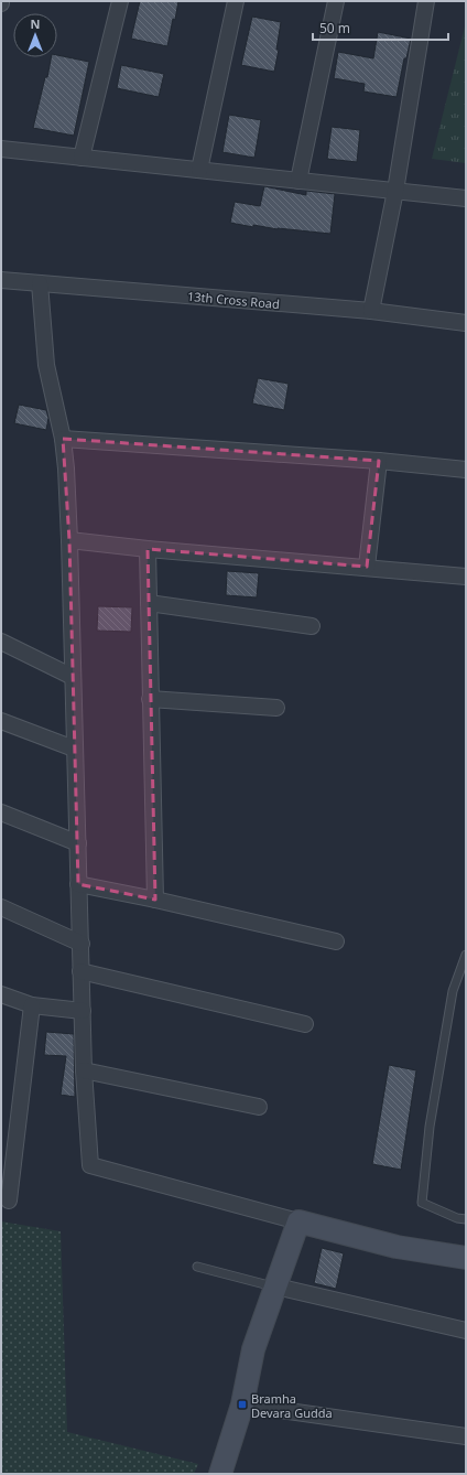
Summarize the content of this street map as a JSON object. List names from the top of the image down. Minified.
{"streets":{"street":["13th Cross Road"]},"places":{"transit":["Bramha Devara Gudda"]},"scale_bar":"50 m","north":"top"}
